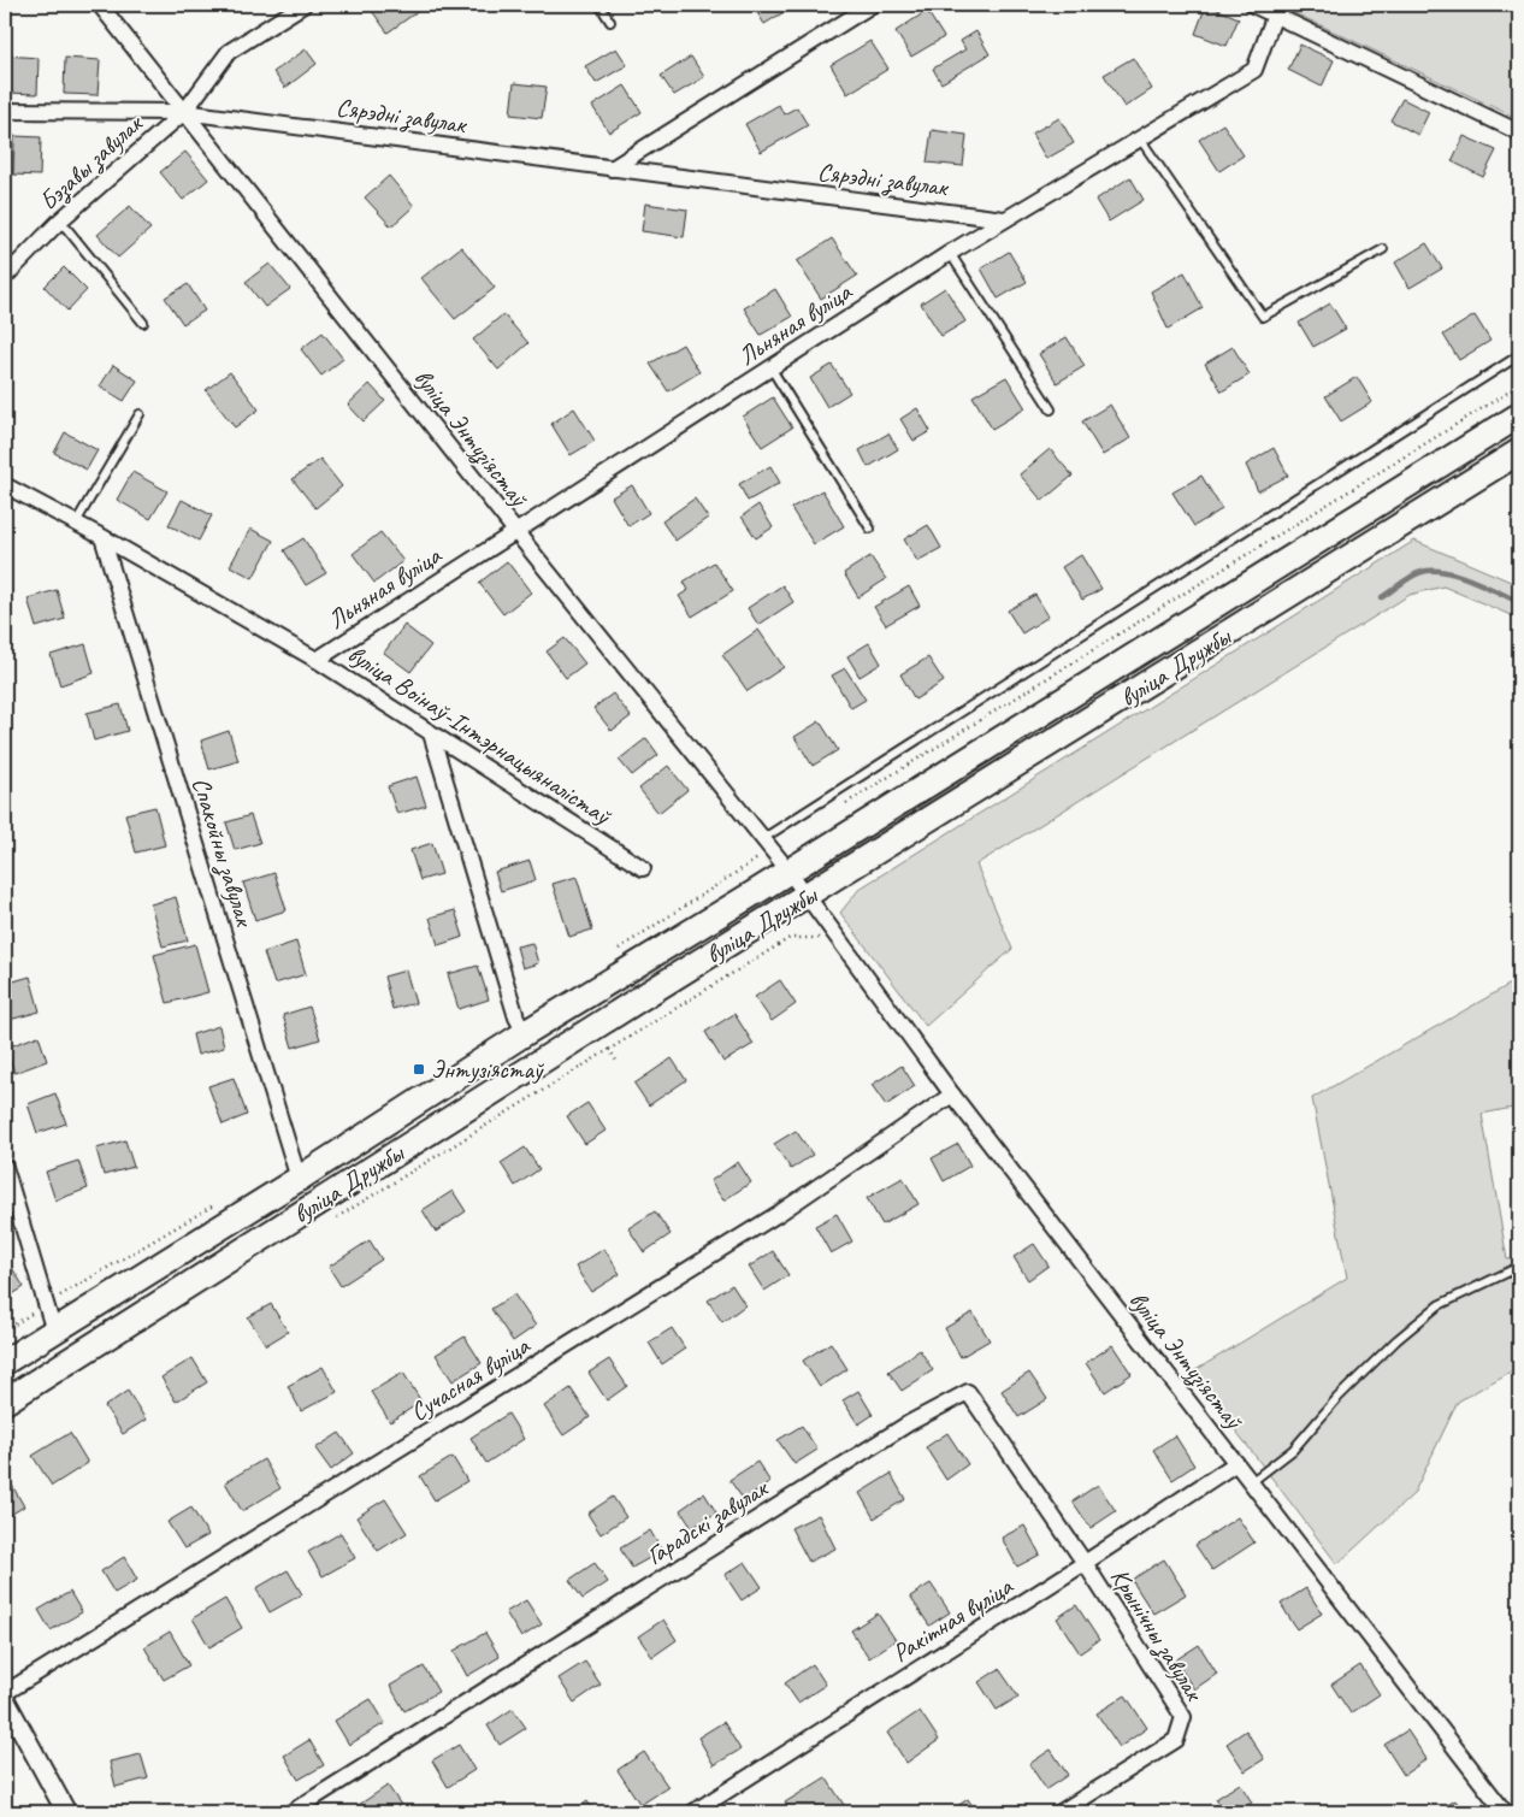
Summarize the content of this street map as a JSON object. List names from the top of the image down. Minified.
{"streets":{"main road":["вуліца Дружбы"],"street":["Сярэдні завулак","Бэзавы завулак","Льняная вуліца","вуліца Энтузіястаў","вуліца Воінаў-Інтэрнацыяналістаў","Спакойны завулак","Сучасная вуліца","Гарадскі завулак","Ракітная вуліца","Крынічны завулак"]},"crossings":[["Сярэдні завулак","Бэзавы завулак"],["Сярэдні завулак","Льняная вуліца"],["Сярэдні завулак","вуліца Энтузіястаў"],["Бэзавы завулак","вуліца Энтузіястаў"],["Льняная вуліца","вуліца Энтузіястаў"],["Льняная вуліца","вуліца Воінаў-Інтэрнацыяналістаў"],["вуліца Энтузіястаў","вуліца Дружбы"],["вуліца Энтузіястаў","Сучасная вуліца"],["вуліца Энтузіястаў","Ракітная вуліца"],["вуліца Дружбы","Спакойны завулак"],["вуліца Воінаў-Інтэрнацыяналістаў","Спакойны завулак"],["Гарадскі завулак","Ракітная вуліца"],["Гарадскі завулак","Крынічны завулак"],["Ракітная вуліца","Крынічны завулак"]],"places":{"transit":["Энтузіястаў"]}}
